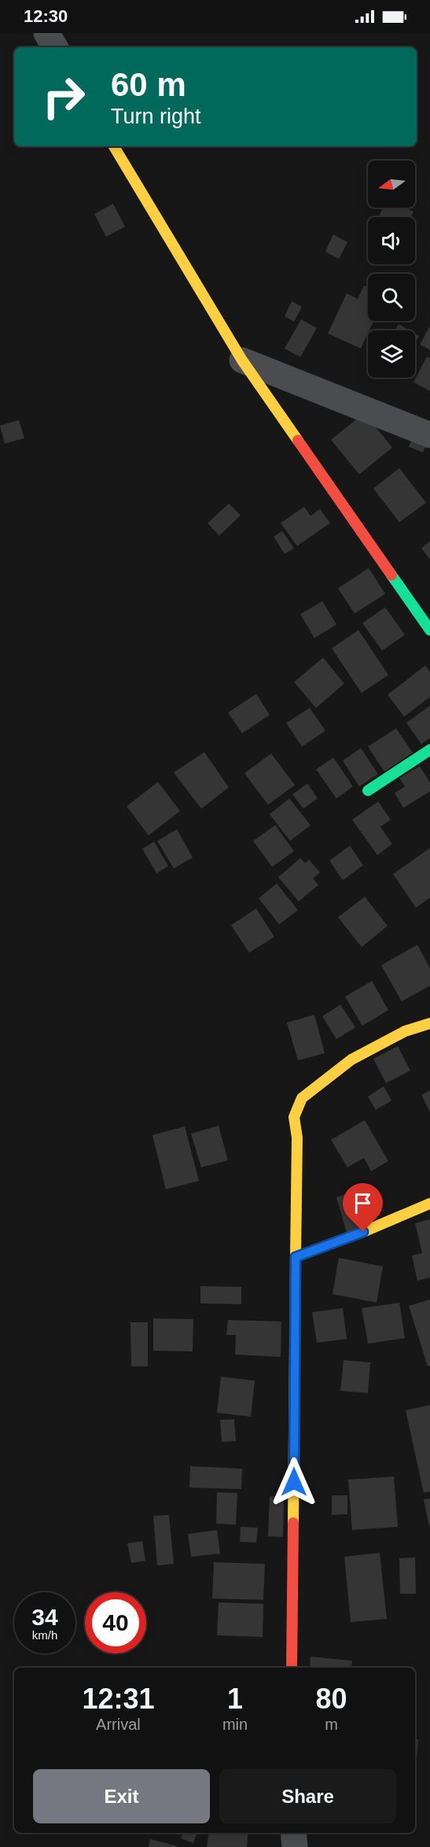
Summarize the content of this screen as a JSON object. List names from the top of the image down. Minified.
{"north":"left","page":{"status":"12:30","turn":["60 m","Turn right"],"speed":"34 km/h","limit":"40","eta":["12:31","Arrival","1","min","80","m"],"buttons":["Exit","Share"]}}
